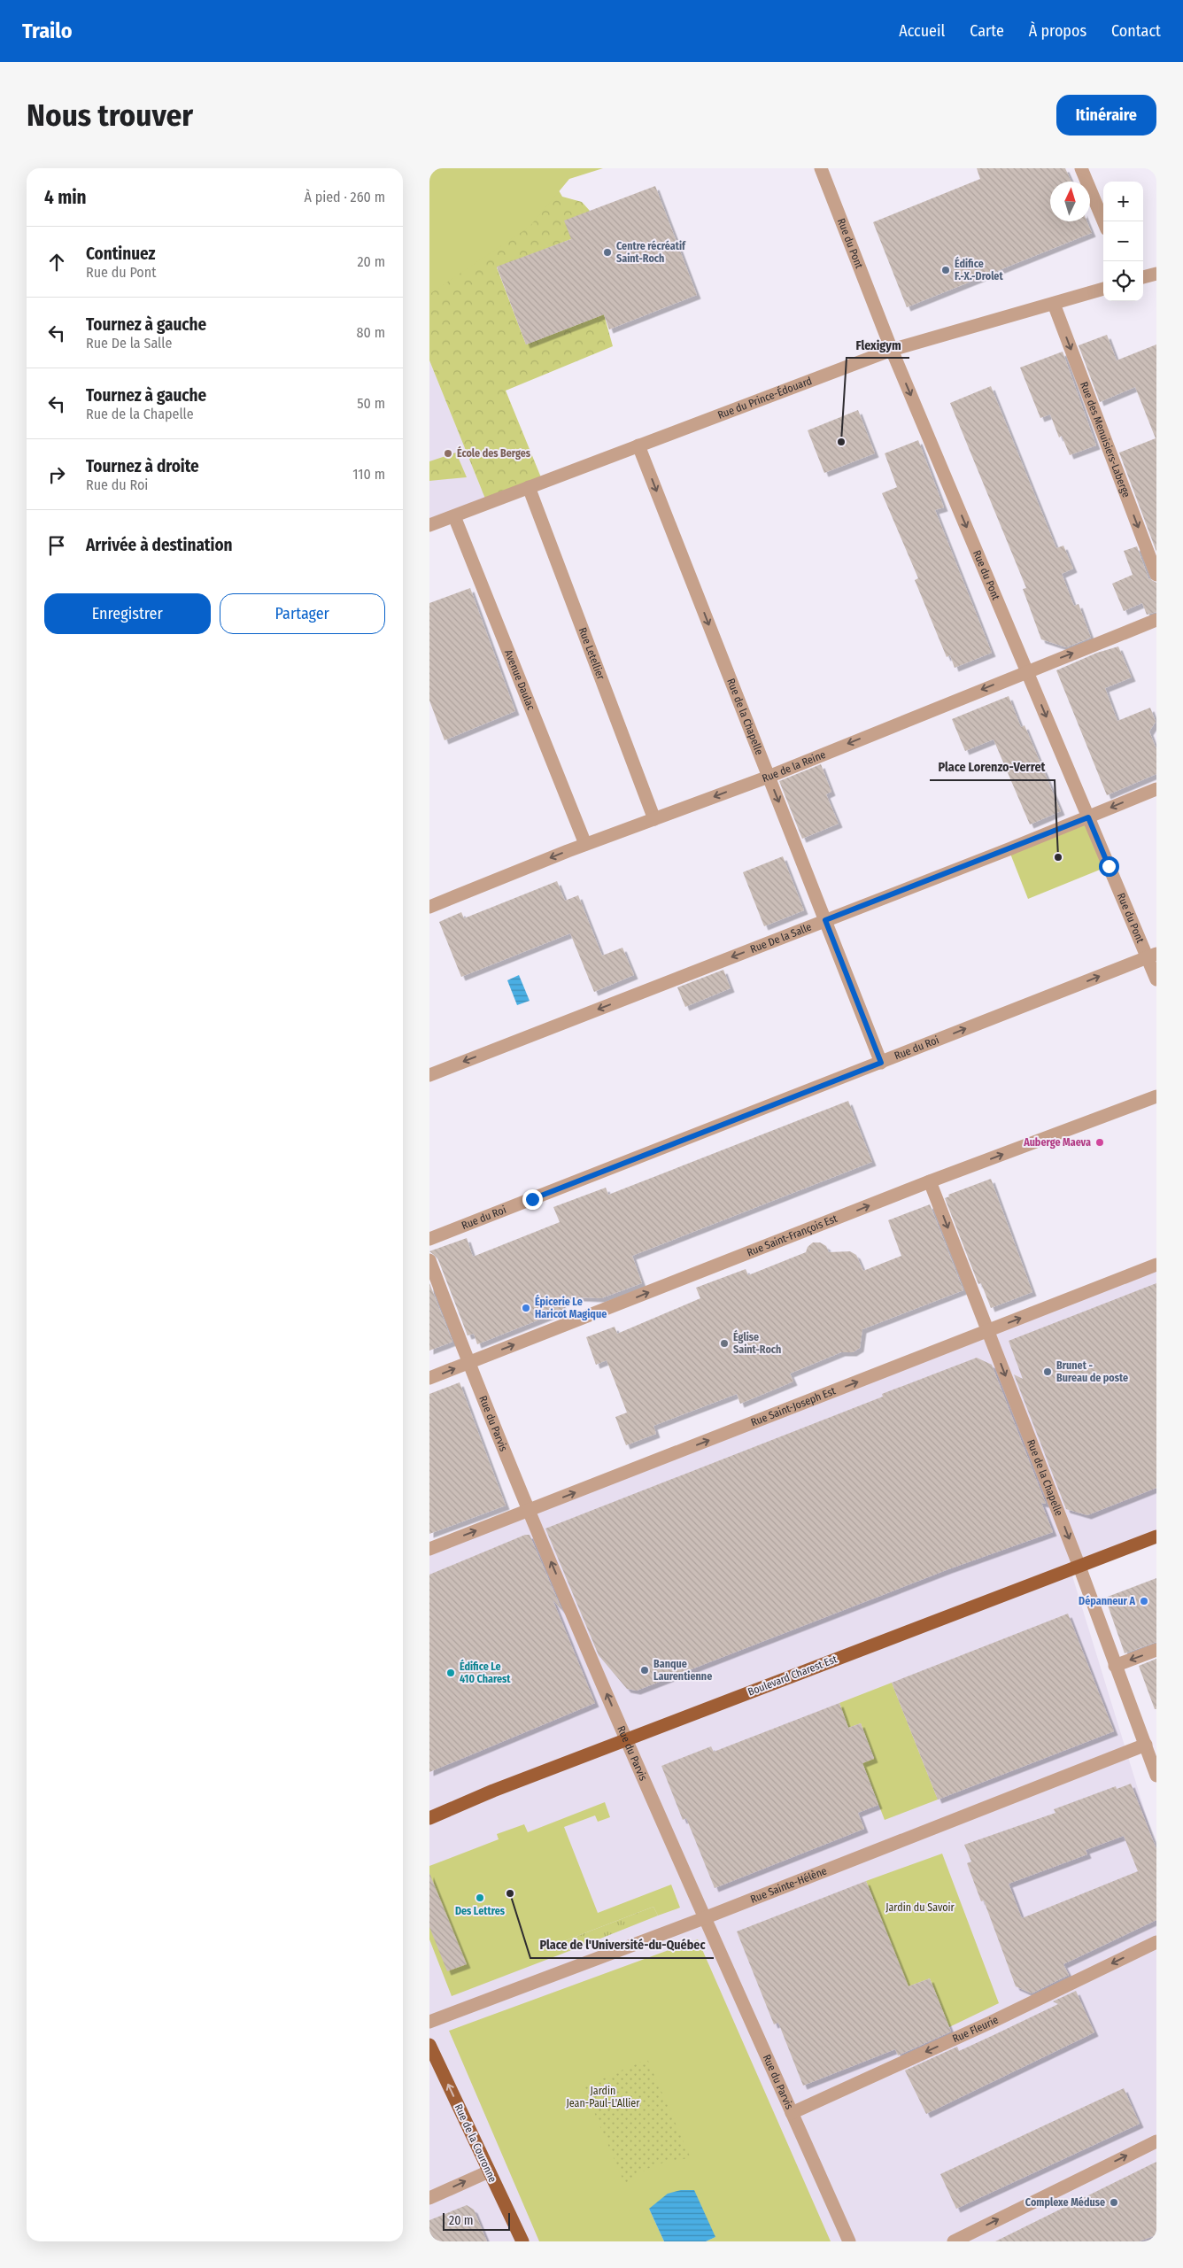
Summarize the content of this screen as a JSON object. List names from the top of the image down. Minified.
{"streets":{"main road":["Boulevard Charest Est","Rue de la Couronne"],"street":["Rue du Pont","Rue du Prince-Édouard","Rue des Menuisiers-Laberge","Rue Letellier","Avenue Daulac","Rue de la Chapelle","Rue de la Reine","Rue De la Salle","Rue du Roi","Rue Saint-François Est","Rue Saint-Joseph Est","Rue du Parvis","Rue Sainte-Hélène","Rue Fleurie"]},"crossings":[["Rue du Pont","Rue du Prince-Édouard"],["Rue du Pont","Rue de la Reine"],["Rue du Pont","Rue De la Salle"],["Rue du Pont","Rue du Roi"],["Rue du Prince-Édouard","Rue des Menuisiers-Laberge"],["Rue du Prince-Édouard","Rue Letellier"],["Rue du Prince-Édouard","Avenue Daulac"],["Rue du Prince-Édouard","Rue de la Chapelle"],["Rue Letellier","Rue de la Reine"],["Avenue Daulac","Rue de la Reine"],["Rue de la Chapelle","Rue de la Reine"],["Rue de la Chapelle","Rue De la Salle"],["Rue de la Chapelle","Rue du Roi"],["Rue de la Chapelle","Rue Saint-François Est"],["Rue de la Chapelle","Rue Saint-Joseph Est"],["Rue de la Chapelle","Boulevard Charest Est"],["Rue de la Chapelle","Rue Sainte-Hélène"],["Rue Saint-François Est","Rue du Parvis"],["Rue Saint-Joseph Est","Rue du Parvis"],["Rue du Parvis","Boulevard Charest Est"],["Rue du Parvis","Rue Sainte-Hélène"],["Rue du Parvis","Rue Fleurie"]],"one_way":["Rue du Pont","Rue des Menuisiers-Laberge","Rue de la Chapelle","Rue De la Salle","Rue du Roi","Rue Saint-François Est","Rue Saint-Joseph Est","Rue Fleurie","Rue de la Couronne"],"parks":["Jardin du Savoir","Jardin Jean-Paul-L'Allier"],"places":["Centre récréatif Saint-Roch","Édifice F.-X.-Drolet","Flexigym","École des Berges","Place Lorenzo-Verret","Auberge Maeva","Épicerie Le Haricot Magique","Église Saint-Roch","Brunet - Bureau de poste","Dépanneur A","Banque Laurentienne","Édifice Le 410 Charest","Place de l'Université-du-Québec","Des Lettres","Complexe Méduse"],"scale_bar":"20 m","north":"top","page":{"header":"Trailo","nav":["Accueil","Carte","À propos","Contact"],"buttons":["Itinéraire",["Enregistrer","Partager"]],"title":"Nous trouver","heading":["4 min","À pied · 260 m"],"map_buttons":["+","−"],"list":[["Continuez","Rue du Pont","20 m"],["Tournez à gauche","Rue De la Salle","80 m"],["Tournez à gauche","Rue de la Chapelle","50 m"],["Tournez à droite","Rue du Roi","110 m"],"Arrivée à destination"],"scale":"20 m"}}
